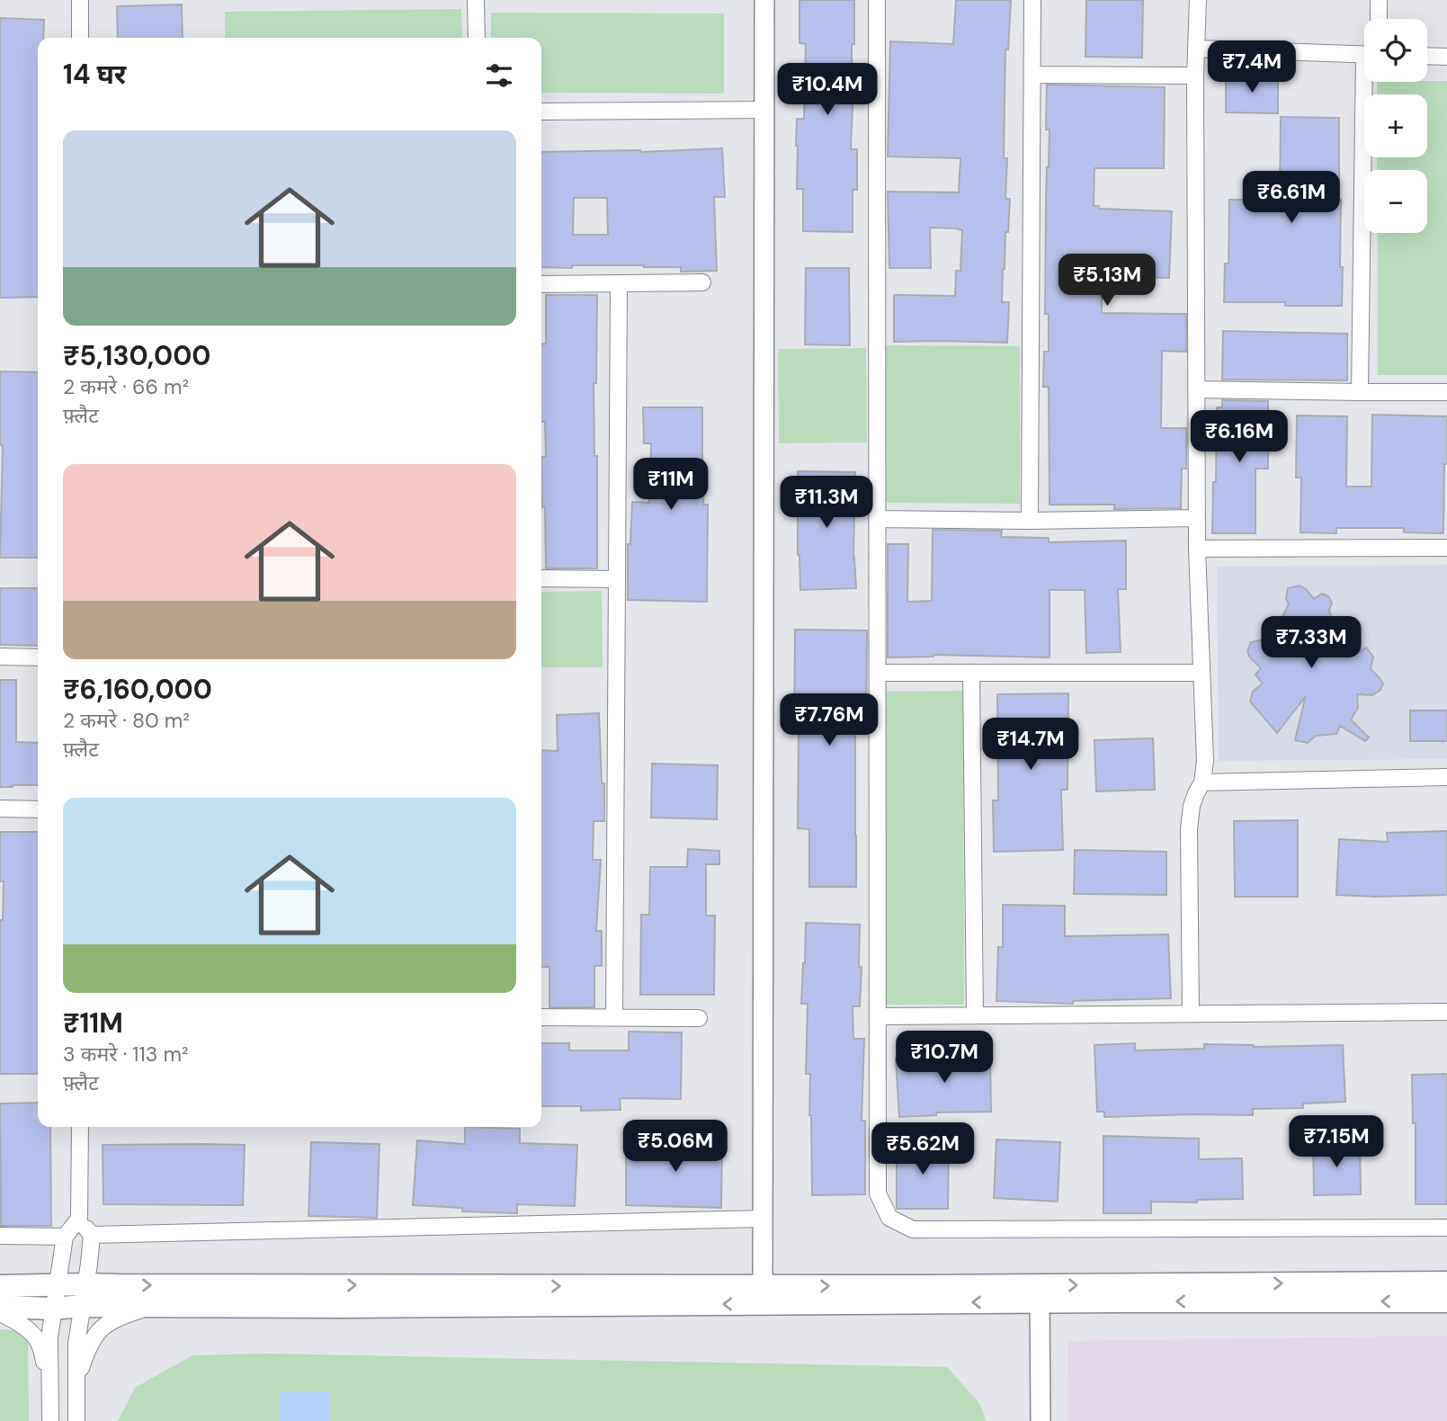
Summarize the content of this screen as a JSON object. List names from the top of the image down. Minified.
{"page":{"map_buttons":["+","−"],"heading":"14 घर","price":["₹7.4M","₹10.4M","₹6.61M","₹5.13M","₹6.16M","₹11M","₹11.3M","₹7.33M","₹7.76M","₹14.7M","₹10.7M","₹7.15M","₹5.06M","₹5.62M"],"list":[{"name":"₹5,130,000","note":"2 कमरे · 66 m² · फ़्लैट"},{"name":"₹6,160,000","note":"2 कमरे · 80 m² · फ़्लैट"},{"name":"₹11M","note":"3 कमरे · 113 m² · फ़्लैट"}]}}
